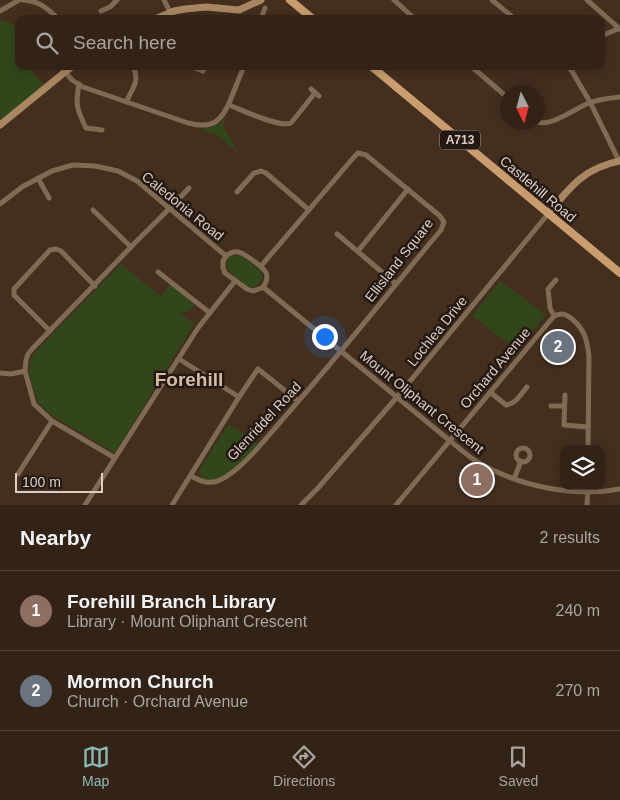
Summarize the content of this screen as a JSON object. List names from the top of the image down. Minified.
{"streets":{"main road":["A713","Castlehill Road"],"street":["Caledonia Road","Ellisland Square","Lochlea Drive","Orchard Avenue","Mount Oliphant Crescent","Glenriddel Road"]},"crossings":[["Castlehill Road","Lochlea Drive"],["Caledonia Road","Ellisland Square"],["Caledonia Road","Mount Oliphant Crescent"],["Ellisland Square","Mount Oliphant Crescent"],["Ellisland Square","Glenriddel Road"],["Lochlea Drive","Mount Oliphant Crescent"],["Orchard Avenue","Mount Oliphant Crescent"],["Mount Oliphant Crescent","Glenriddel Road"]],"districts":["Forehill"],"scale_bar":"100 m","north":"bottom","page":{"search":"Search here","pins":["2","1"],"scale":"100 m","heading":["Nearby","2 results"],"list":[{"mark":"1","name":"Forehill Branch Library","note":"Library · Mount Oliphant Crescent","value":"240 m"},{"mark":"2","name":"Mormon Church","note":"Church · Orchard Avenue","value":"270 m"}],"nav":["Map","Directions","Saved"]}}
